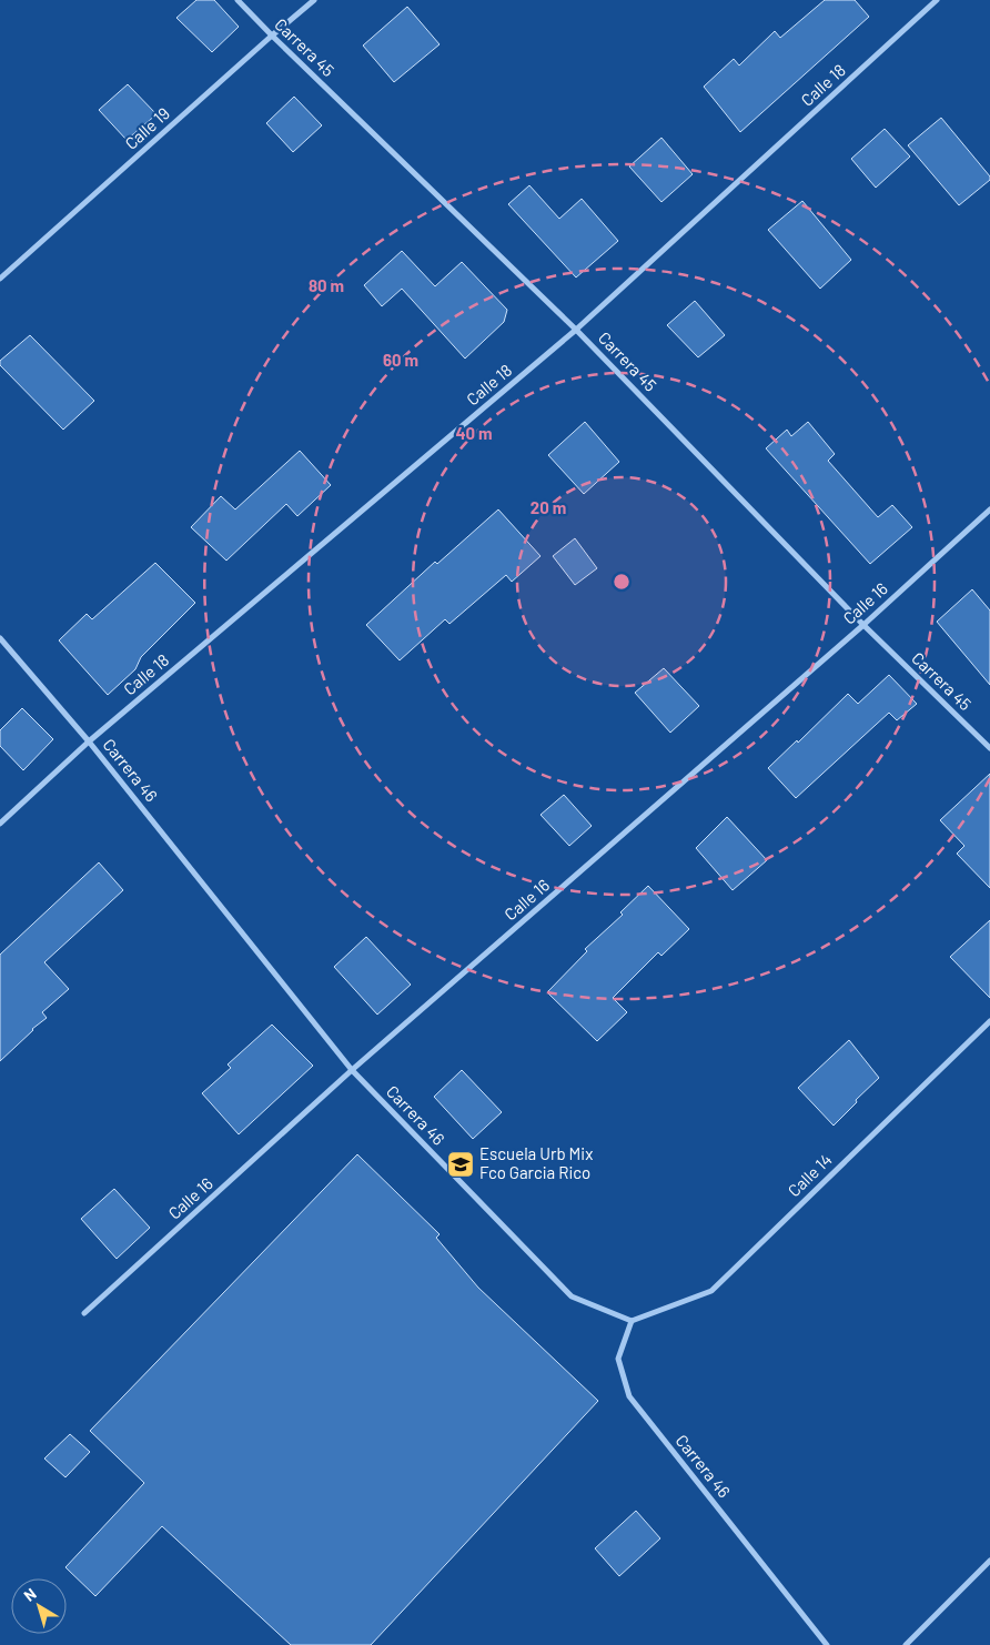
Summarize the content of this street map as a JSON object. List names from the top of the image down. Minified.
{"streets":{"street":["Carrera 45","Calle 18","Calle 19","Calle 16","Carrera 46","Calle 14"]},"crossings":[["Carrera 45","Calle 18"],["Carrera 45","Calle 19"],["Carrera 45","Calle 16"],["Calle 18","Carrera 46"],["Calle 16","Carrera 46"],["Carrera 46","Calle 14"]],"places":{"school or university":["Escuela Urb Mix Fco Garcia Rico"]},"north":"top left","rings":["80 m","60 m","40 m","20 m"]}
